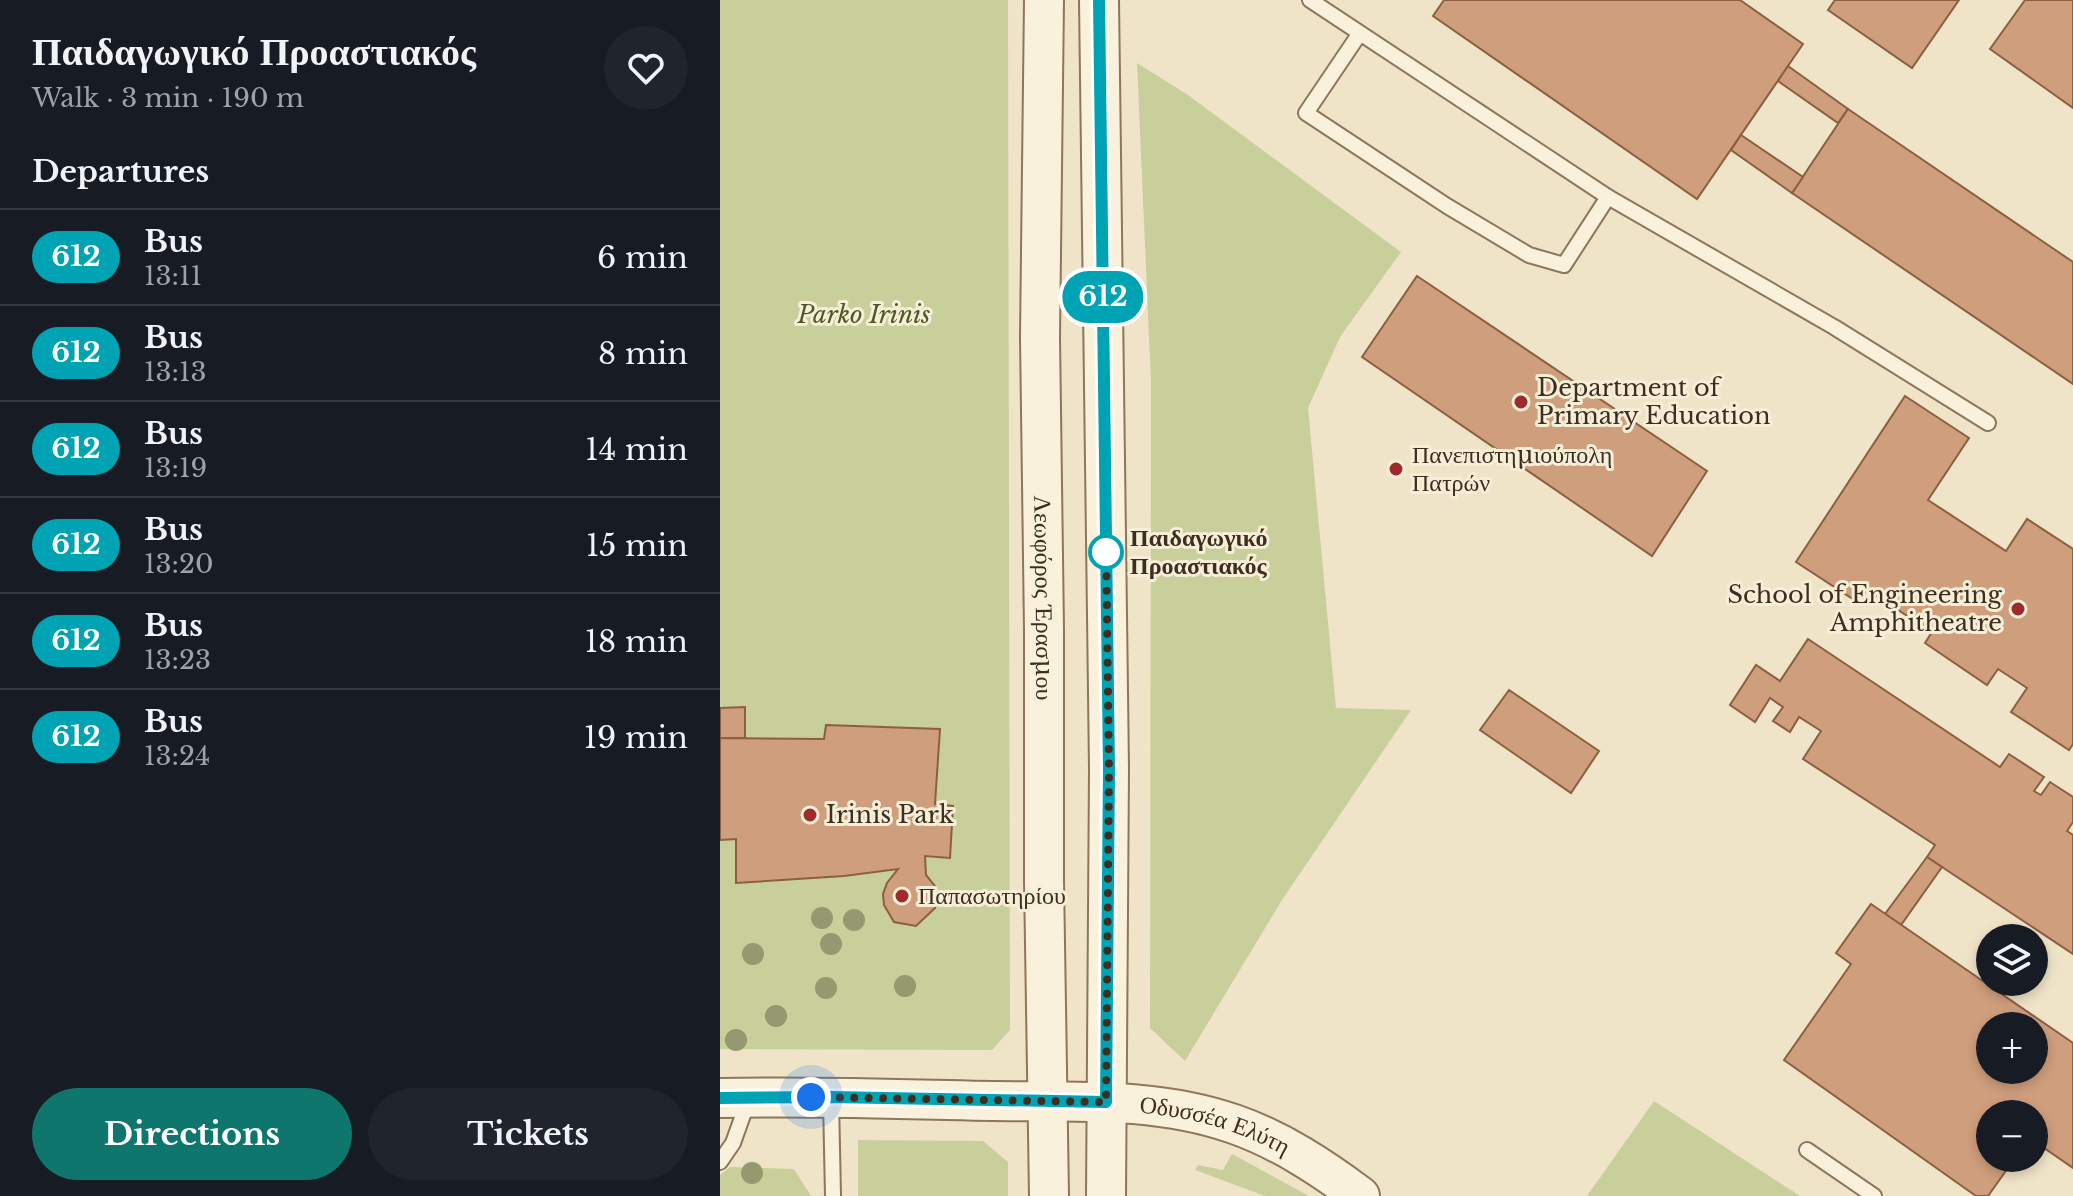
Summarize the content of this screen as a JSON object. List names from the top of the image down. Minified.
{"streets":{"street":["Λεωφόρος Έρασμου","Οδυσσέα Ελύτη"]},"crossings":[["Λεωφόρος Έρασμου","Οδυσσέα Ελύτη"]],"parks":["Parko Irinis"],"places":["Department of Primary Education","Πανεπιστημιούπολη Πατρών","Παιδαγωγικό Προαστιακός","School of Engineering Amphitheatre","Irinis Park","Παπασωτηρίου"],"lines":["bus line 612"],"page":{"heading":[["Παιδαγωγικό Προαστιακός","Walk · 3 min · 190 m"],"Departures"],"on_map":"612","list":[{"mark":"612","name":"Bus","note":"13:11","value":"6 min"},{"mark":"612","name":"Bus","note":"13:13","value":"8 min"},{"mark":"612","name":"Bus","note":"13:19","value":"14 min"},{"mark":"612","name":"Bus","note":"13:20","value":"15 min"},{"mark":"612","name":"Bus","note":"13:23","value":"18 min"},{"mark":"612","name":"Bus","note":"13:24","value":"19 min"}],"map_buttons":["+","−"],"buttons":["Directions","Tickets"]}}
